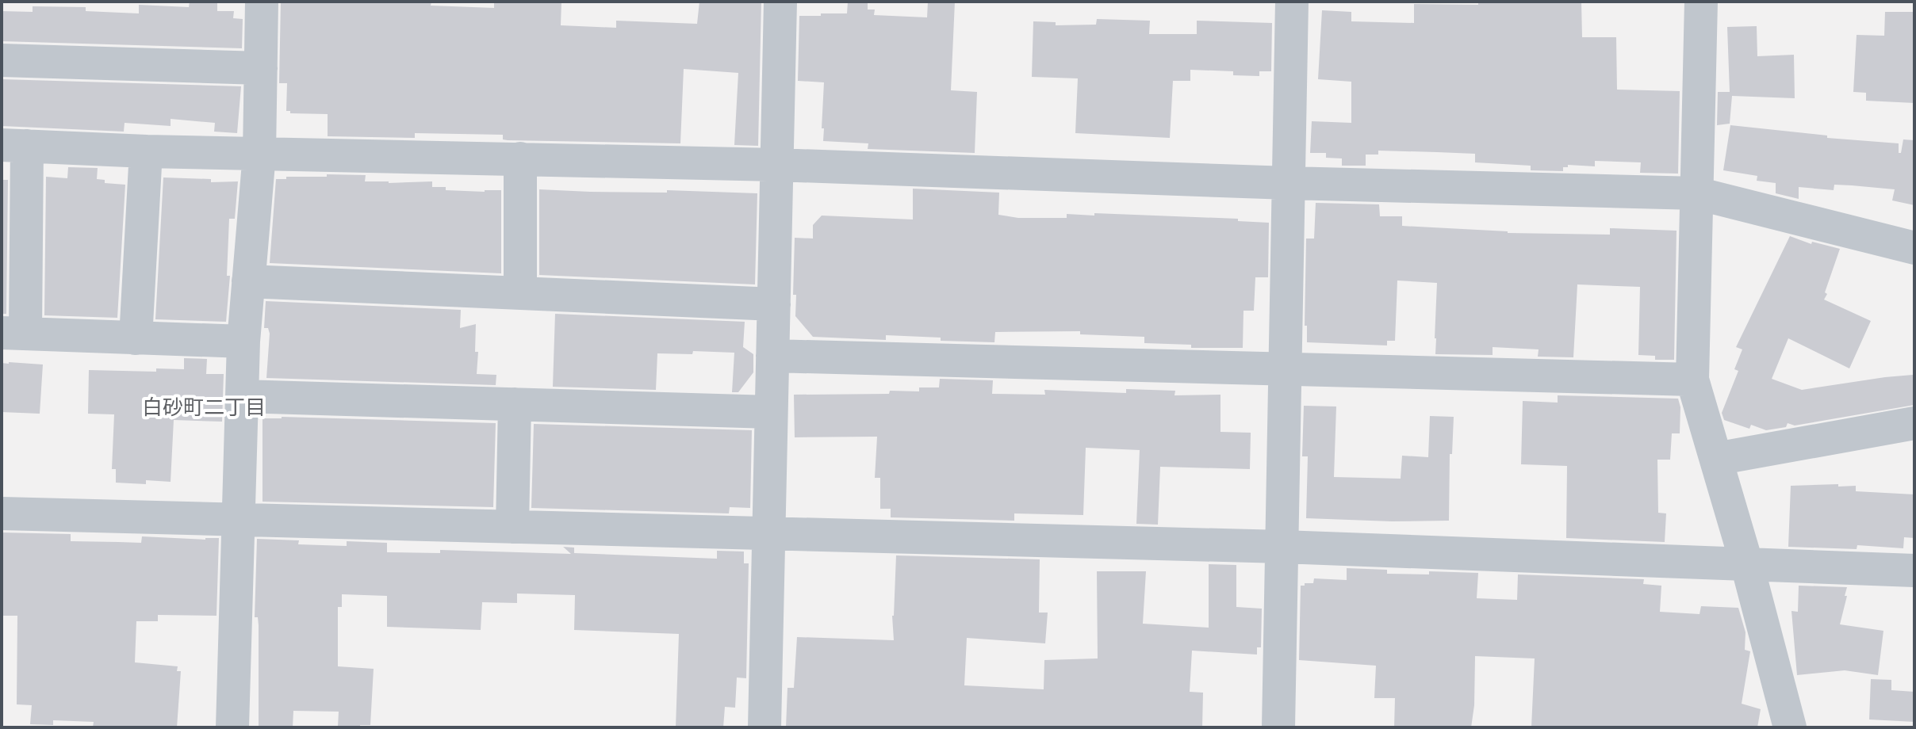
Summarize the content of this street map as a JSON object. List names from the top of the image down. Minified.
{"districts":["白砂町二丁目"]}
